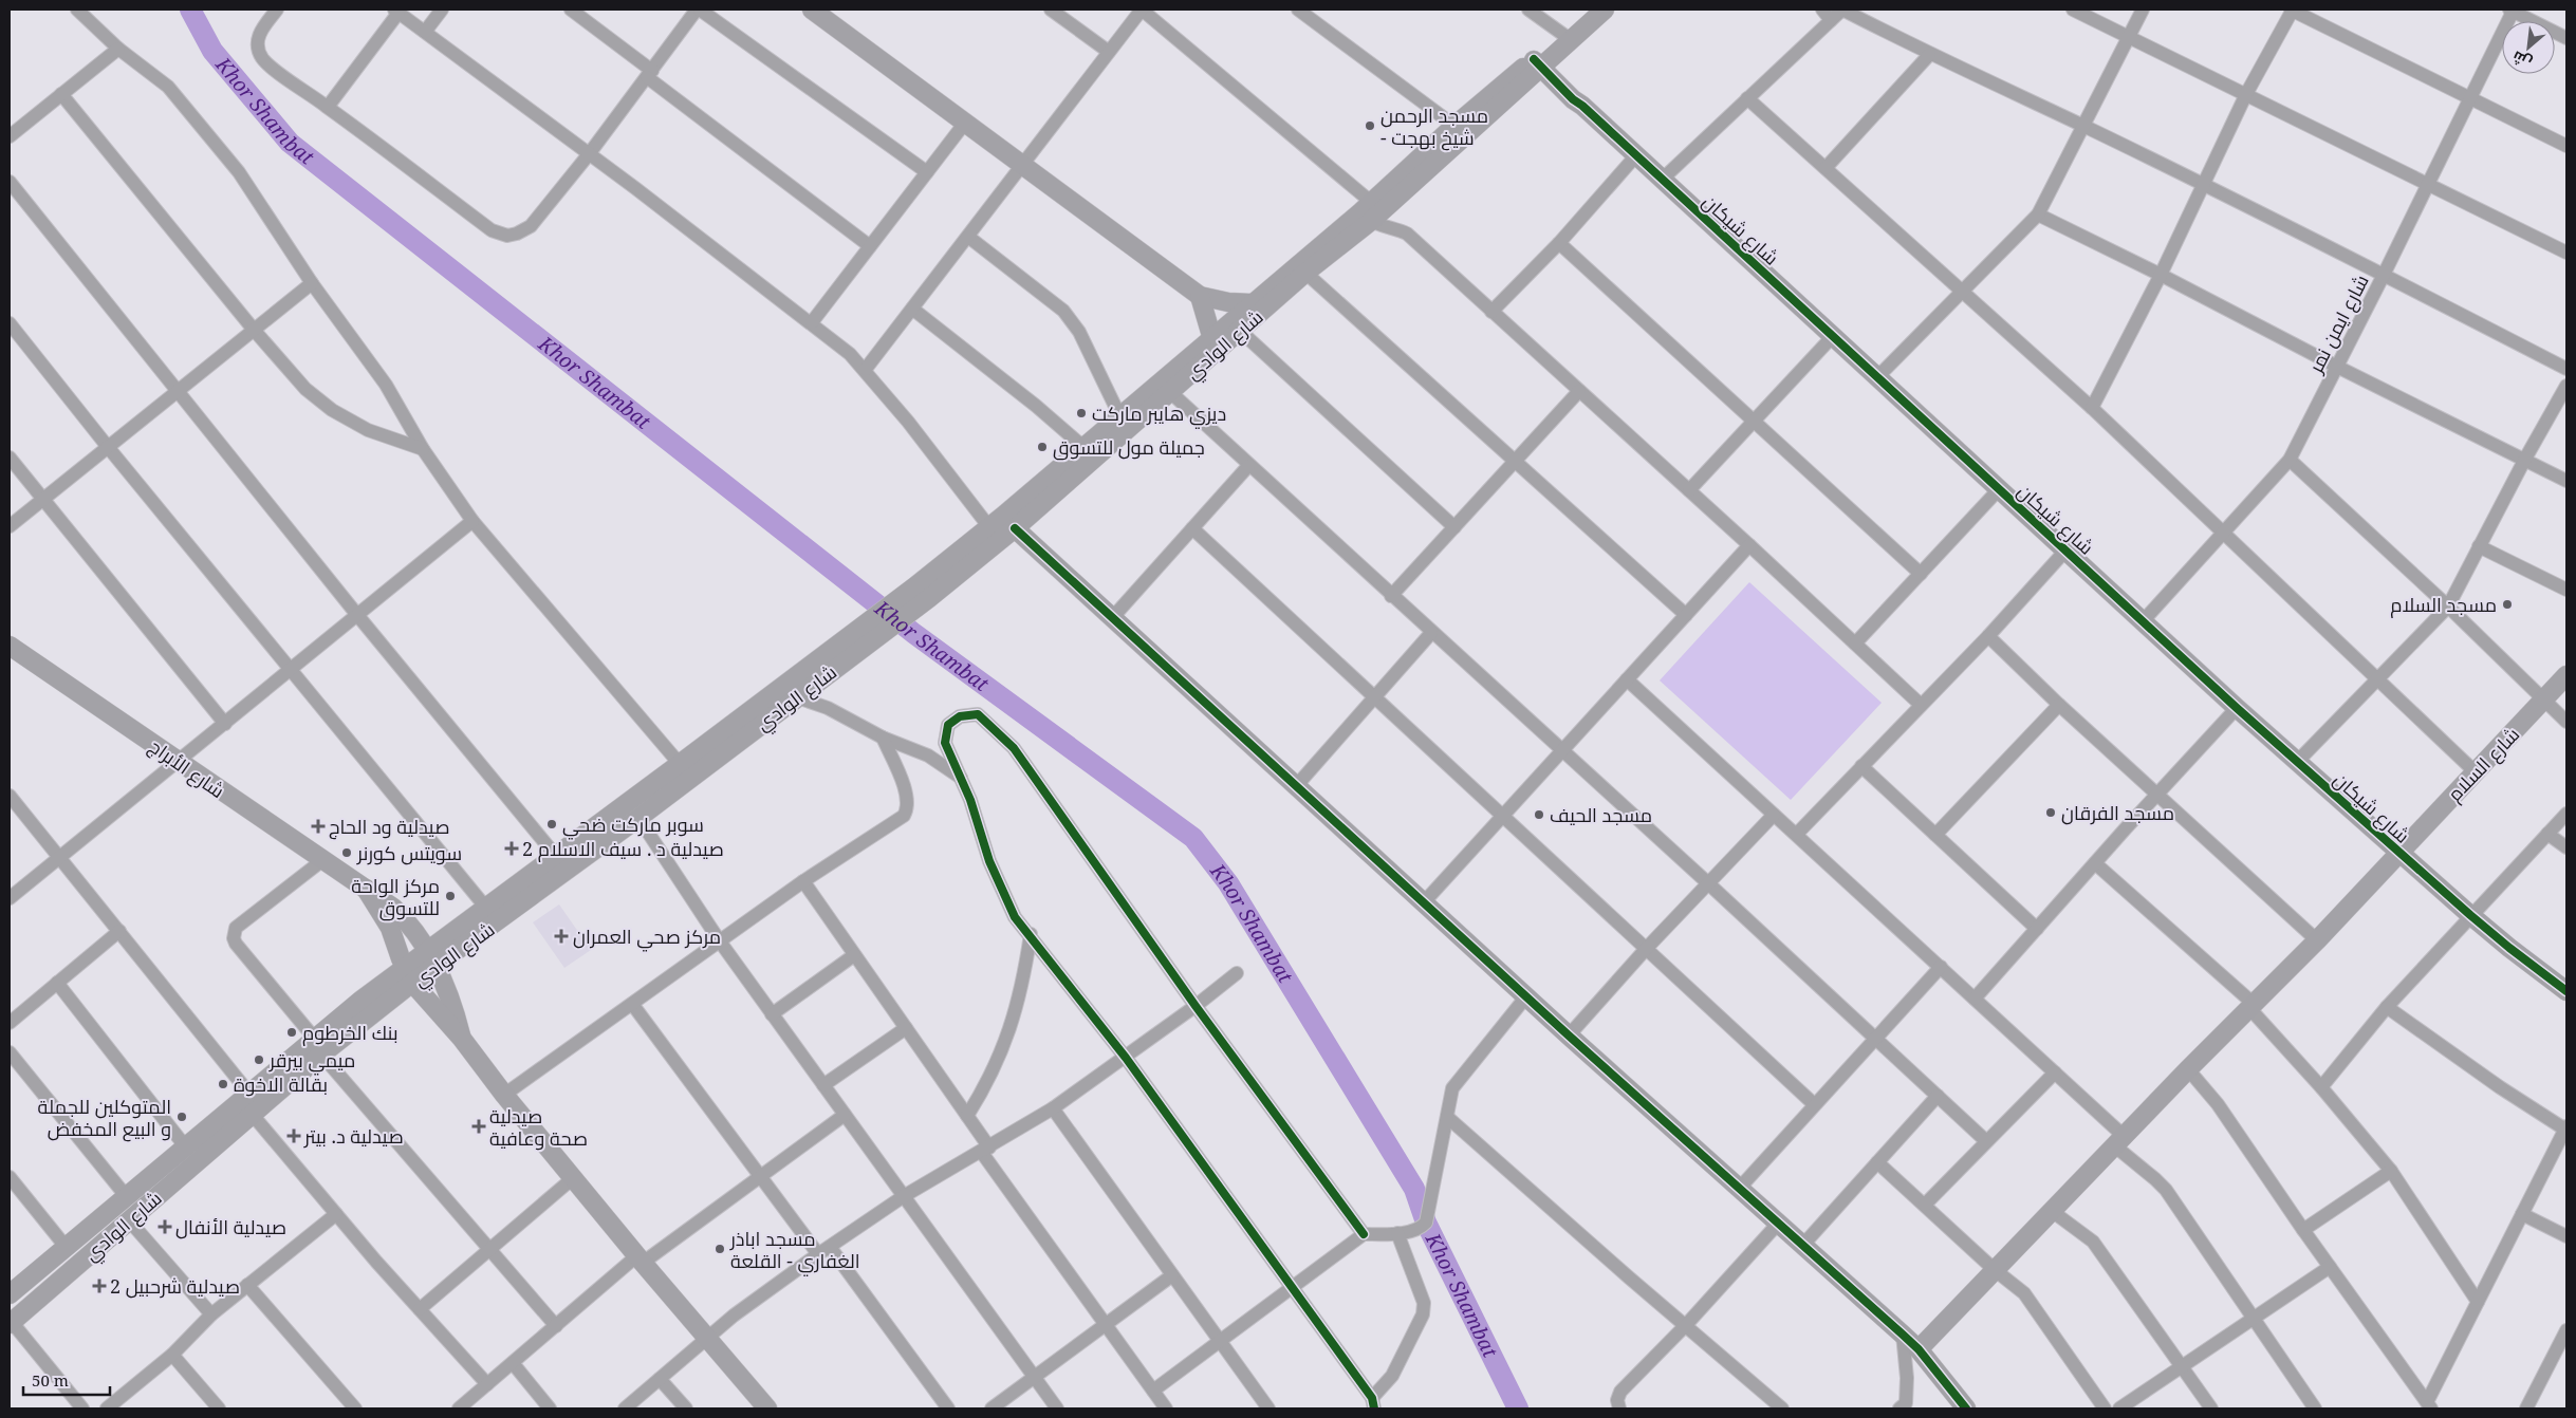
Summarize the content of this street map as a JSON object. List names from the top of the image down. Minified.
{"streets":{"street":["شارع شيكان","شارع ايمن نمر","شارع الوادي","شارع السلام","شارع الأبراج"]},"crossings":[["شارع شيكان","شارع ايمن نمر"],["شارع شيكان","شارع الوادي"],["شارع شيكان","شارع السلام"],["شارع الوادي","شارع الأبراج"]],"water":["Khor Shambat"],"places":{"other":["مسجد الرحمن - شيخ بهجت","ديزي هايبر ماركت","جميلة مول للتسوق","مسجد السلام","مسجد الفرقان","مسجد الحيف","سوبر ماركت ضحي","سويتس كورنر","مركز الواحة للتسوق","بنك الخرطوم","ميمي بيرقر","بقالة الاخوة","المتوكلين للجملة و البيع المخفض","مسجد اباذر الغفاري - القلعة"],"health":["صيدلية ود الحاج","صيدلية د . سيف الاسلام 2","مركز صحي العمران","صيدلية صحة وعافية","صيدلية د. بيتر","صيدلية الأنفال","صيدلية شرحبيل 2"]},"scale_bar":"50 m","north":"bottom left"}
